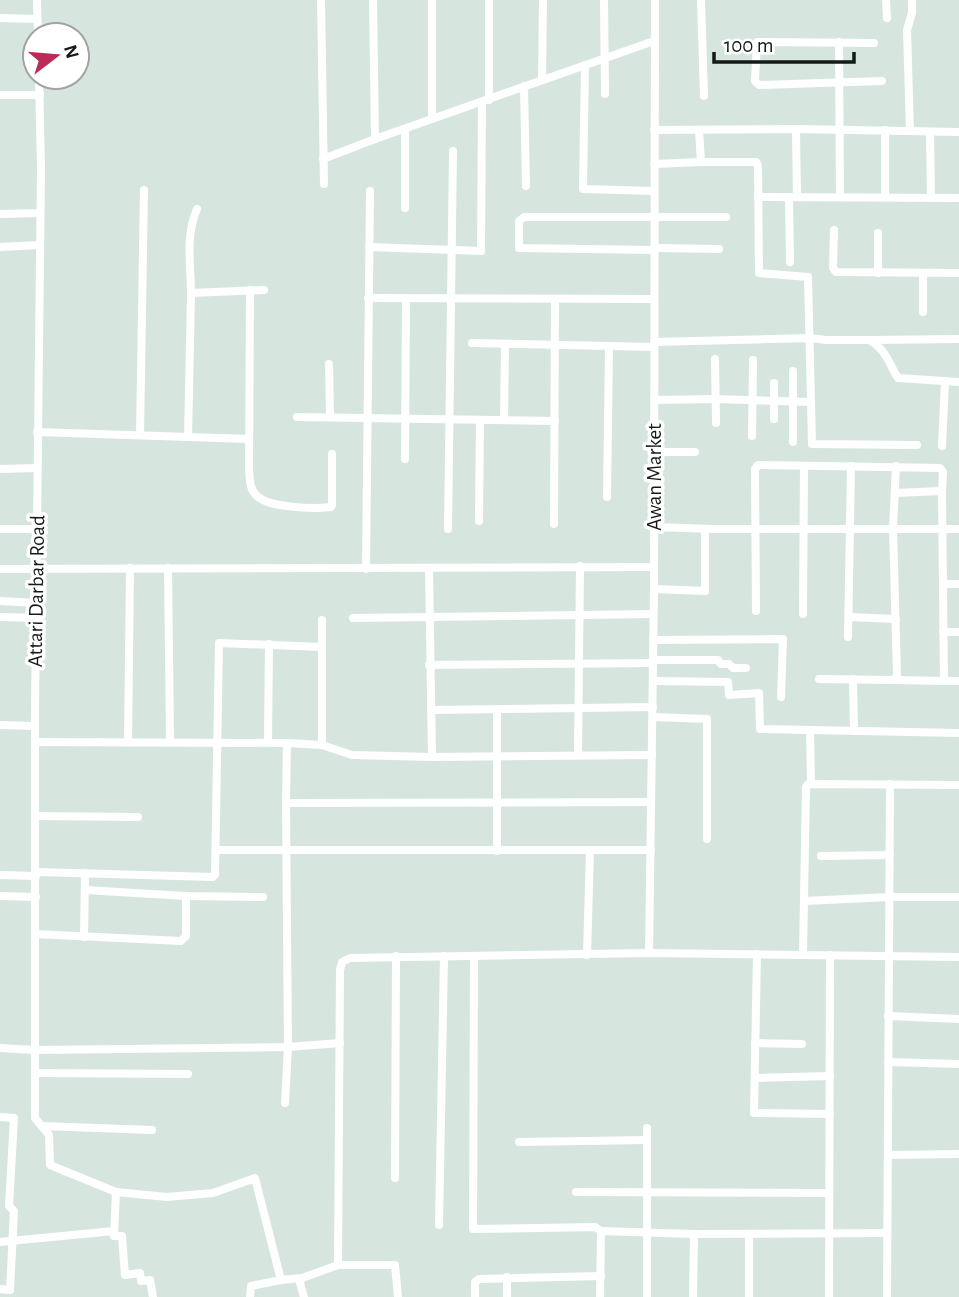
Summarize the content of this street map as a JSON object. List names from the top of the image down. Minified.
{"streets":{"street":["Awan Market","Attari Darbar Road"]},"scale_bar":"100 m","north":"right"}
